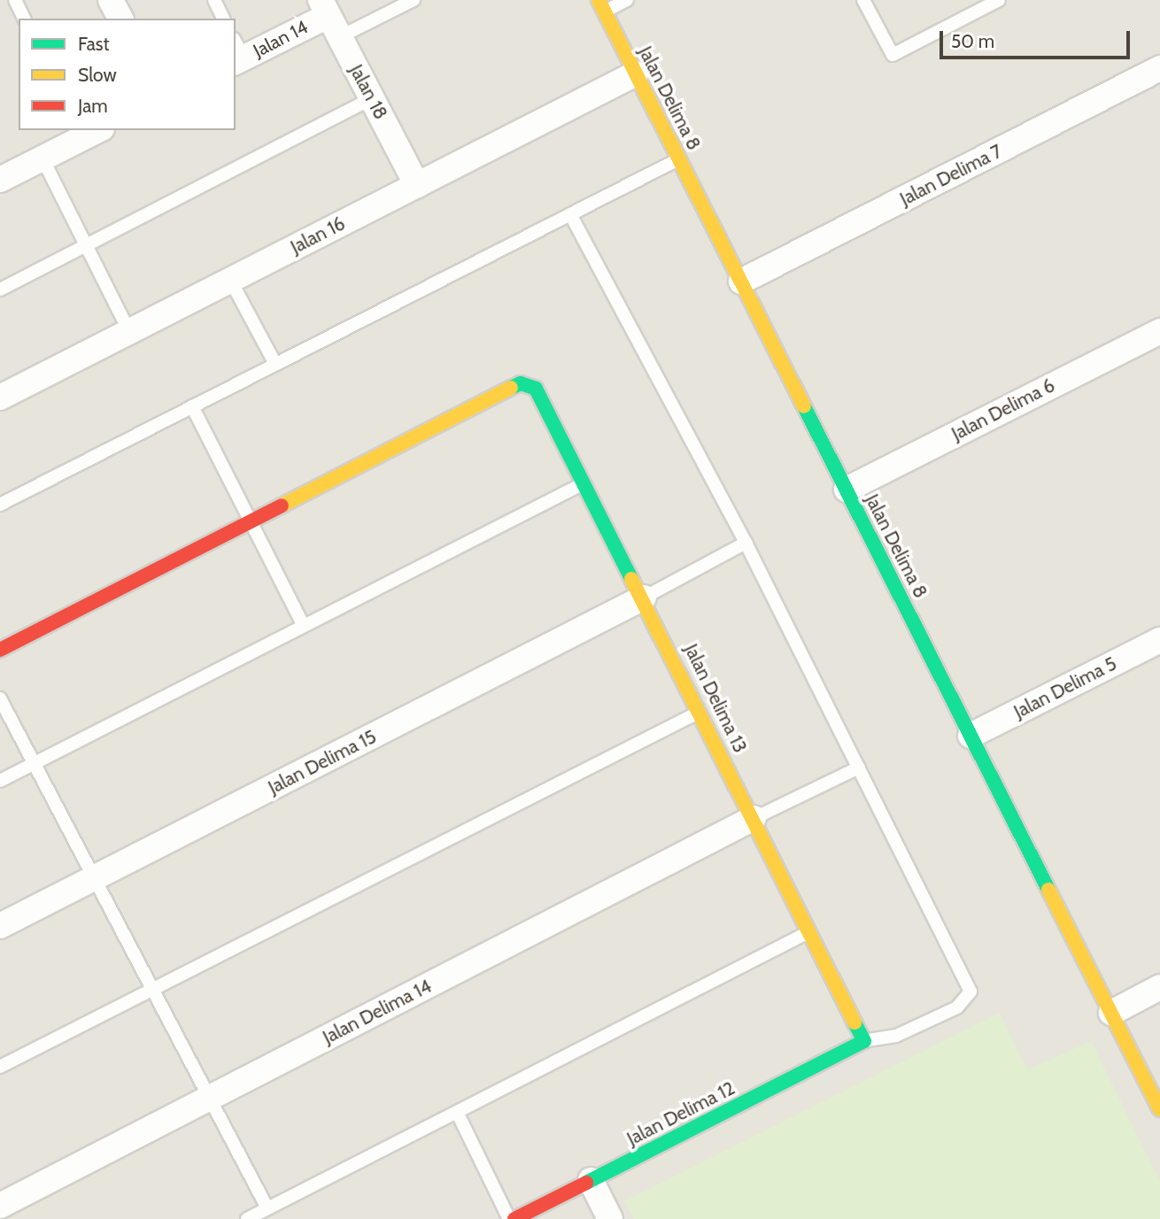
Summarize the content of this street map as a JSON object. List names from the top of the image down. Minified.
{"streets":{"street":["Jalan 14","Jalan 18","Jalan Delima 8","Jalan Delima 7","Jalan 16","Jalan Delima 6","Jalan Delima 5","Jalan Delima 13","Jalan Delima 15","Jalan Delima 14","Jalan Delima 12"]},"crossings":[["Jalan 14","Jalan 18"],["Jalan 18","Jalan 16"],["Jalan Delima 8","Jalan Delima 7"],["Jalan Delima 8","Jalan 16"],["Jalan Delima 8","Jalan Delima 6"],["Jalan Delima 8","Jalan Delima 5"],["Jalan Delima 13","Jalan Delima 15"],["Jalan Delima 13","Jalan Delima 14"],["Jalan Delima 13","Jalan Delima 12"]],"legend":["Fast","Slow","Jam"],"scale_bar":"50 m"}
